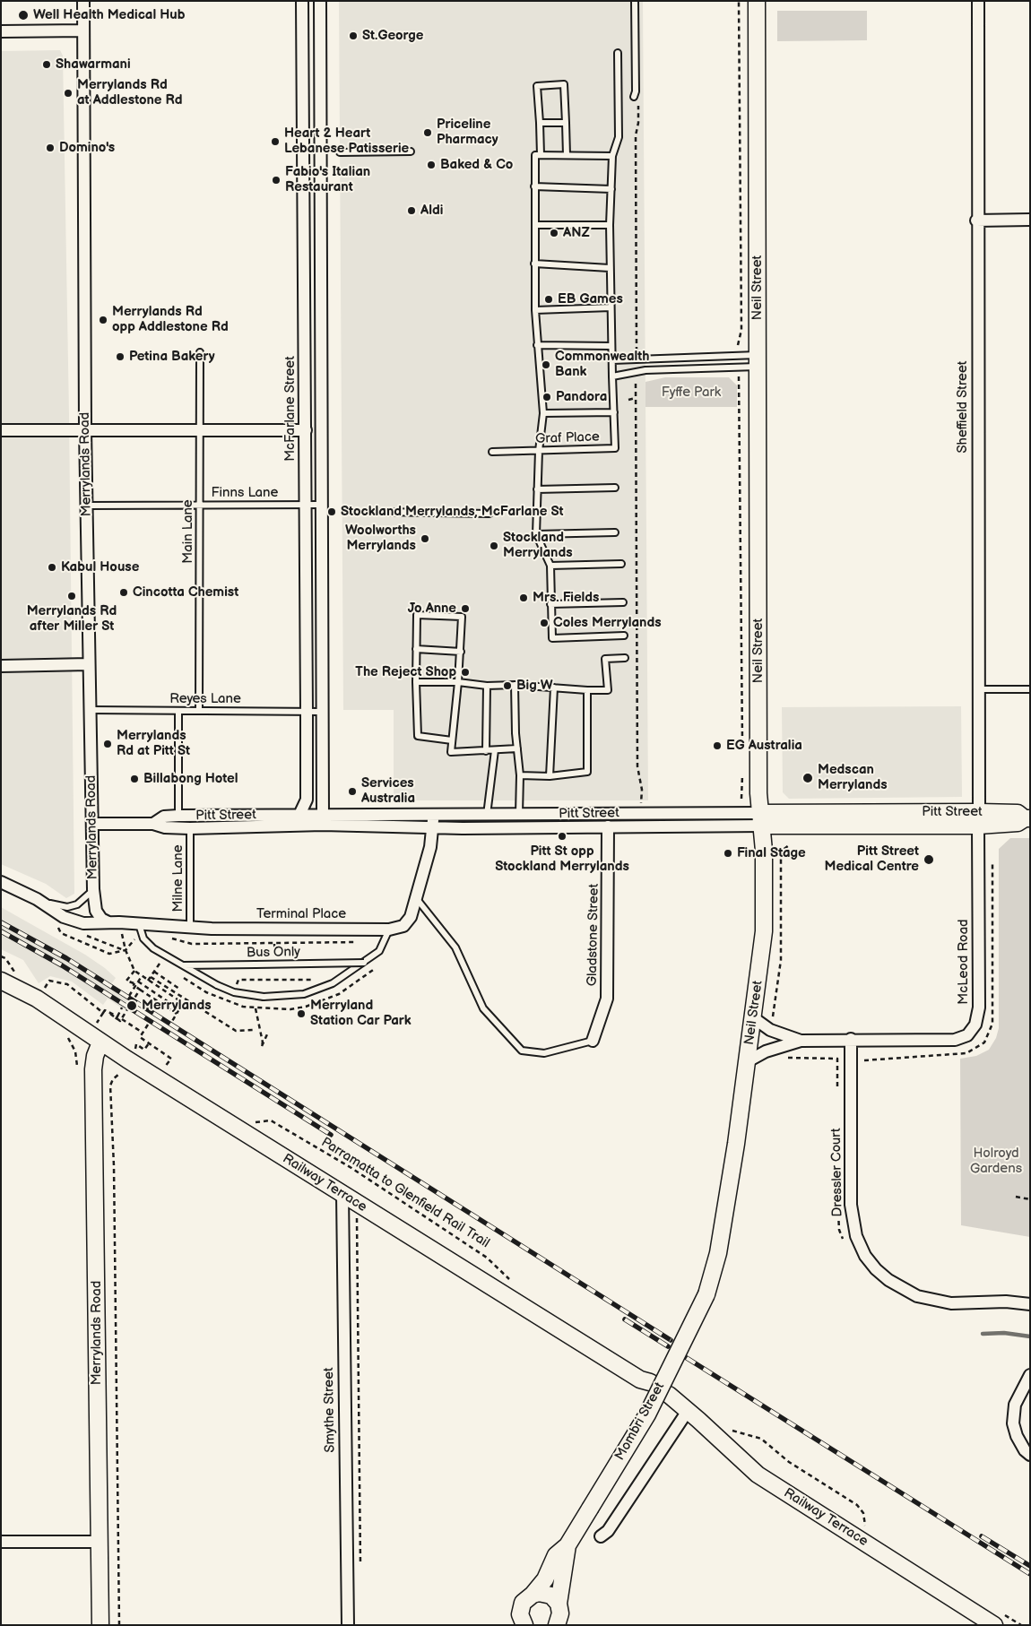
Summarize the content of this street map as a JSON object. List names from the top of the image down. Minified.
{"streets":{"main road":["Neil Street","Merrylands Road","Pitt Street","Railway Terrace","Mombri Street"],"street":["Sheffield Street","McFarlane Street","Terminal Place","Gladstone Street","McLeod Road","Dressler Court","Smythe Street"],"lane":["Graf Place","Finns Lane","Main Lane","Reyes Lane","Milne Lane","Bus Only"],"path":["Parramatta to Glenfield Rail Trail"]},"crossings":[["Neil Street","Pitt Street"],["Neil Street","McLeod Road"],["Neil Street","Mombri Street"],["Sheffield Street","Pitt Street"],["Sheffield Street","McLeod Road"],["McFarlane Street","Finns Lane"],["McFarlane Street","Reyes Lane"],["McFarlane Street","Pitt Street"],["Merrylands Road","Finns Lane"],["Merrylands Road","Reyes Lane"],["Merrylands Road","Pitt Street"],["Merrylands Road","Terminal Place"],["Merrylands Road","Railway Terrace"],["Finns Lane","Main Lane"],["Main Lane","Reyes Lane"],["Pitt Street","Milne Lane"],["Pitt Street","Terminal Place"],["Pitt Street","Gladstone Street"],["Pitt Street","McLeod Road"],["Milne Lane","Terminal Place"],["McLeod Road","Dressler Court"],["Railway Terrace","Smythe Street"]],"parks":["Fyffe Park","Holroyd Gardens"],"places":["Well Health Medical Hub","St.George","Shawarmani","Merrylands Rd at Addlestone Rd","Priceline Pharmacy","Heart 2 Heart Lebanese Patisserie","Domino's","Baked & Co","Fabio's Italian Restaurant","Aldi","ANZ","EB Games","Merrylands Rd opp Addlestone Rd","Petina Bakery","Commonwealth Bank","Pandora","Stockland Merrylands, McFarlane St","Woolworths Merrylands","Stockland Merrylands","Kabul House","Cincotta Chemist","Merrylands Rd after Miller St","Mrs. Fields","Jo Anne","Coles Merrylands","The Reject Shop","Big W","Merrylands Rd at Pitt St","EG Australia","Medscan Merrylands","Billabong Hotel","Services Australia","Pitt St opp Stockland Merrylands","Final Stage","Pitt Street Medical Centre","Merrylands","Merryland Station Car Park"]}
